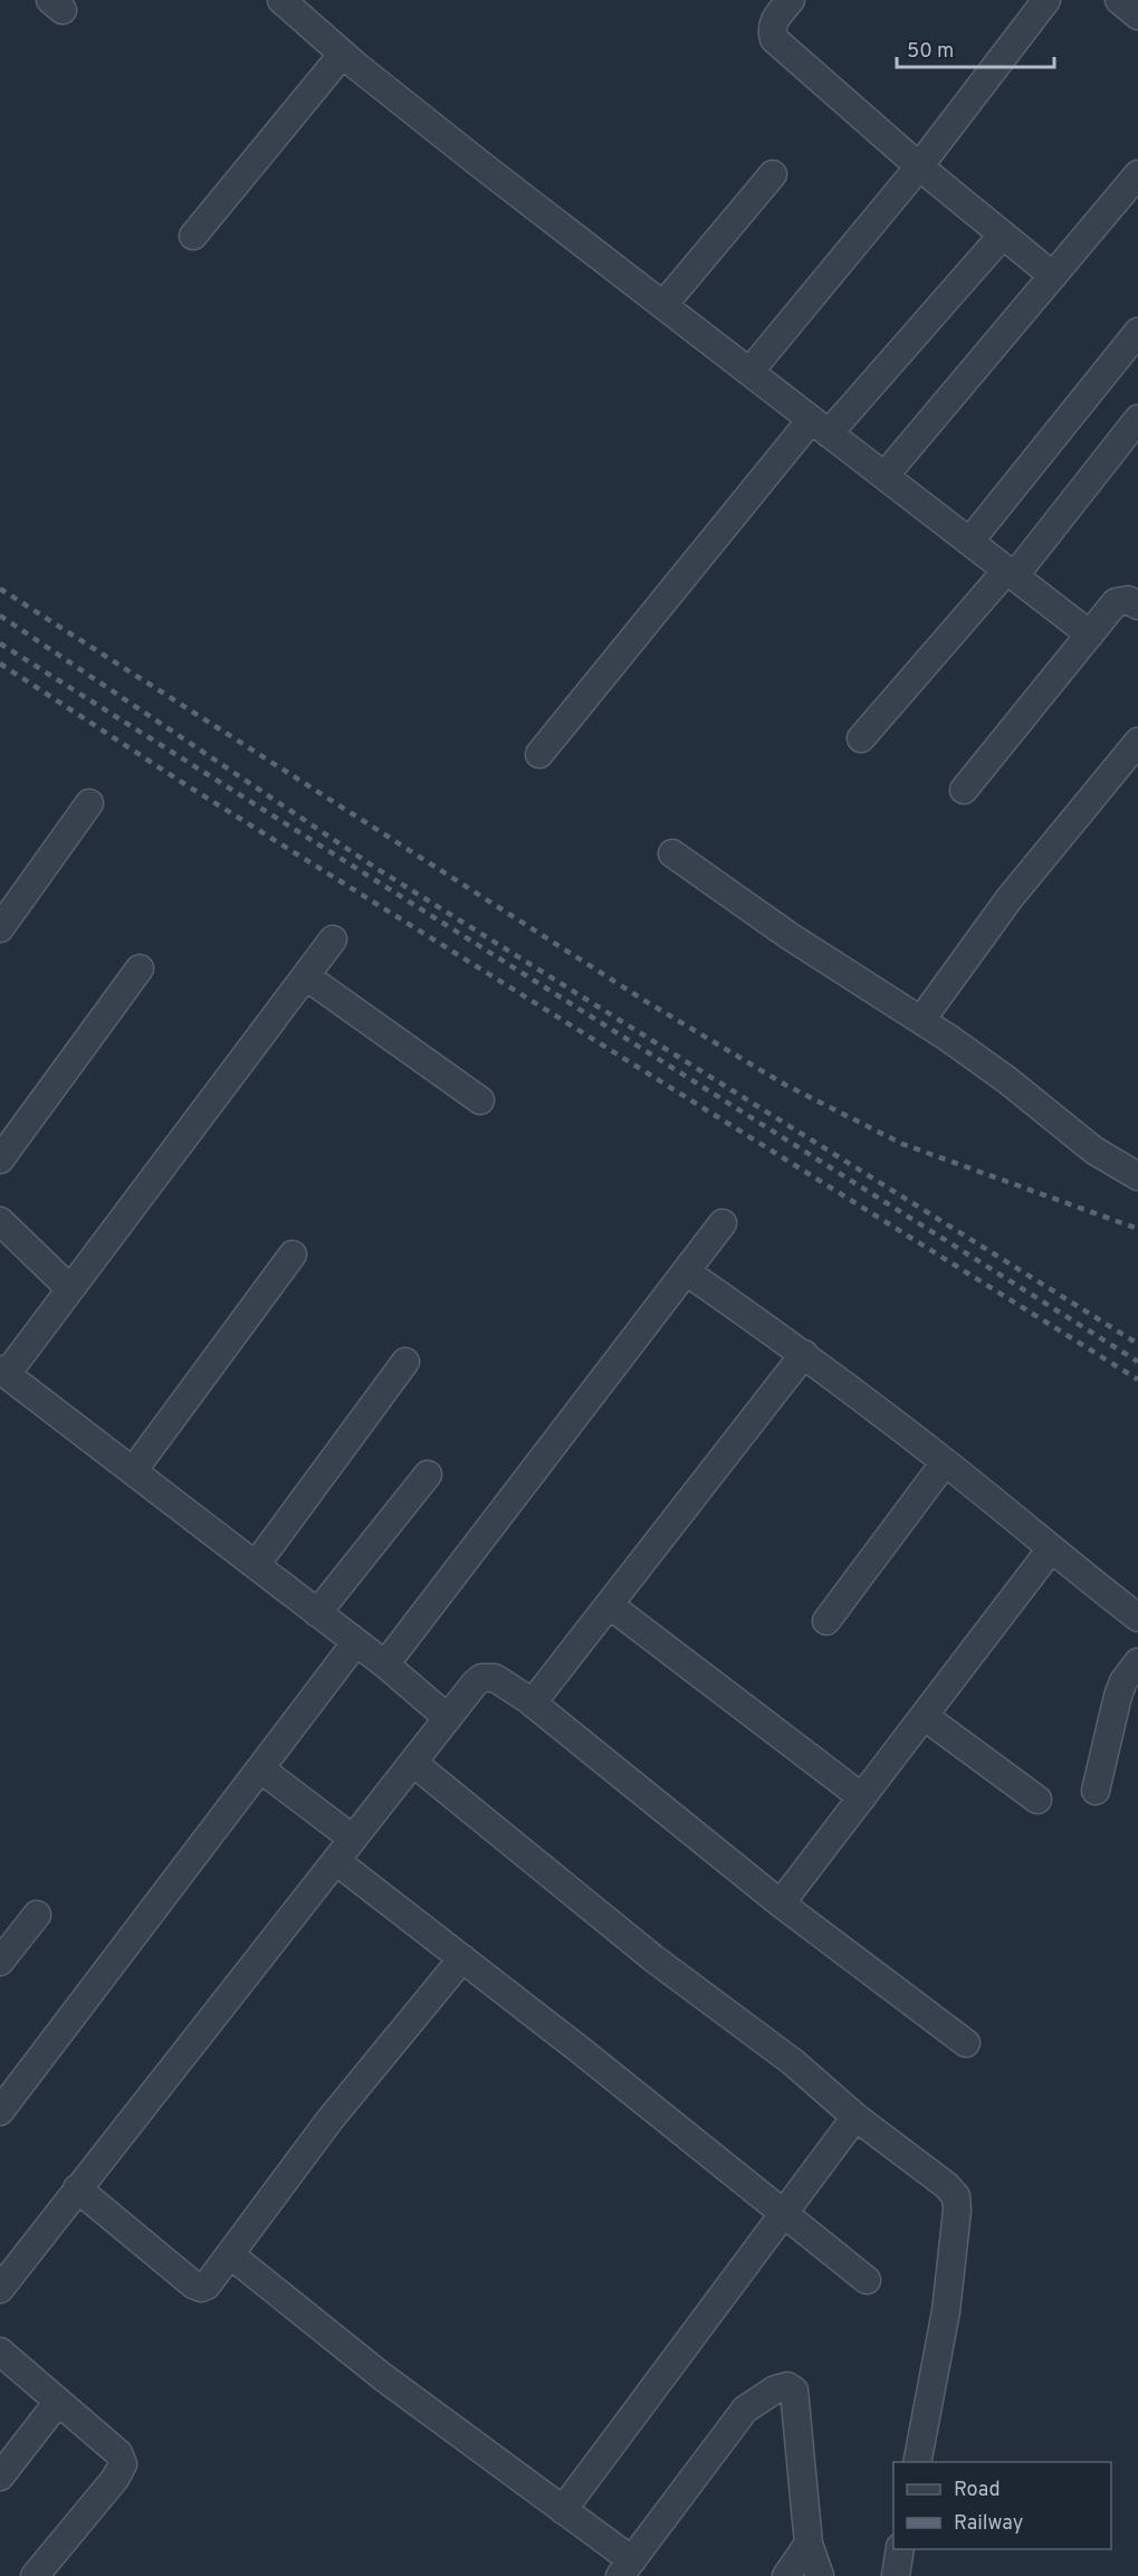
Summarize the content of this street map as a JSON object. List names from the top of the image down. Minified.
{"legend":["Road","Railway"],"scale_bar":"50 m"}
